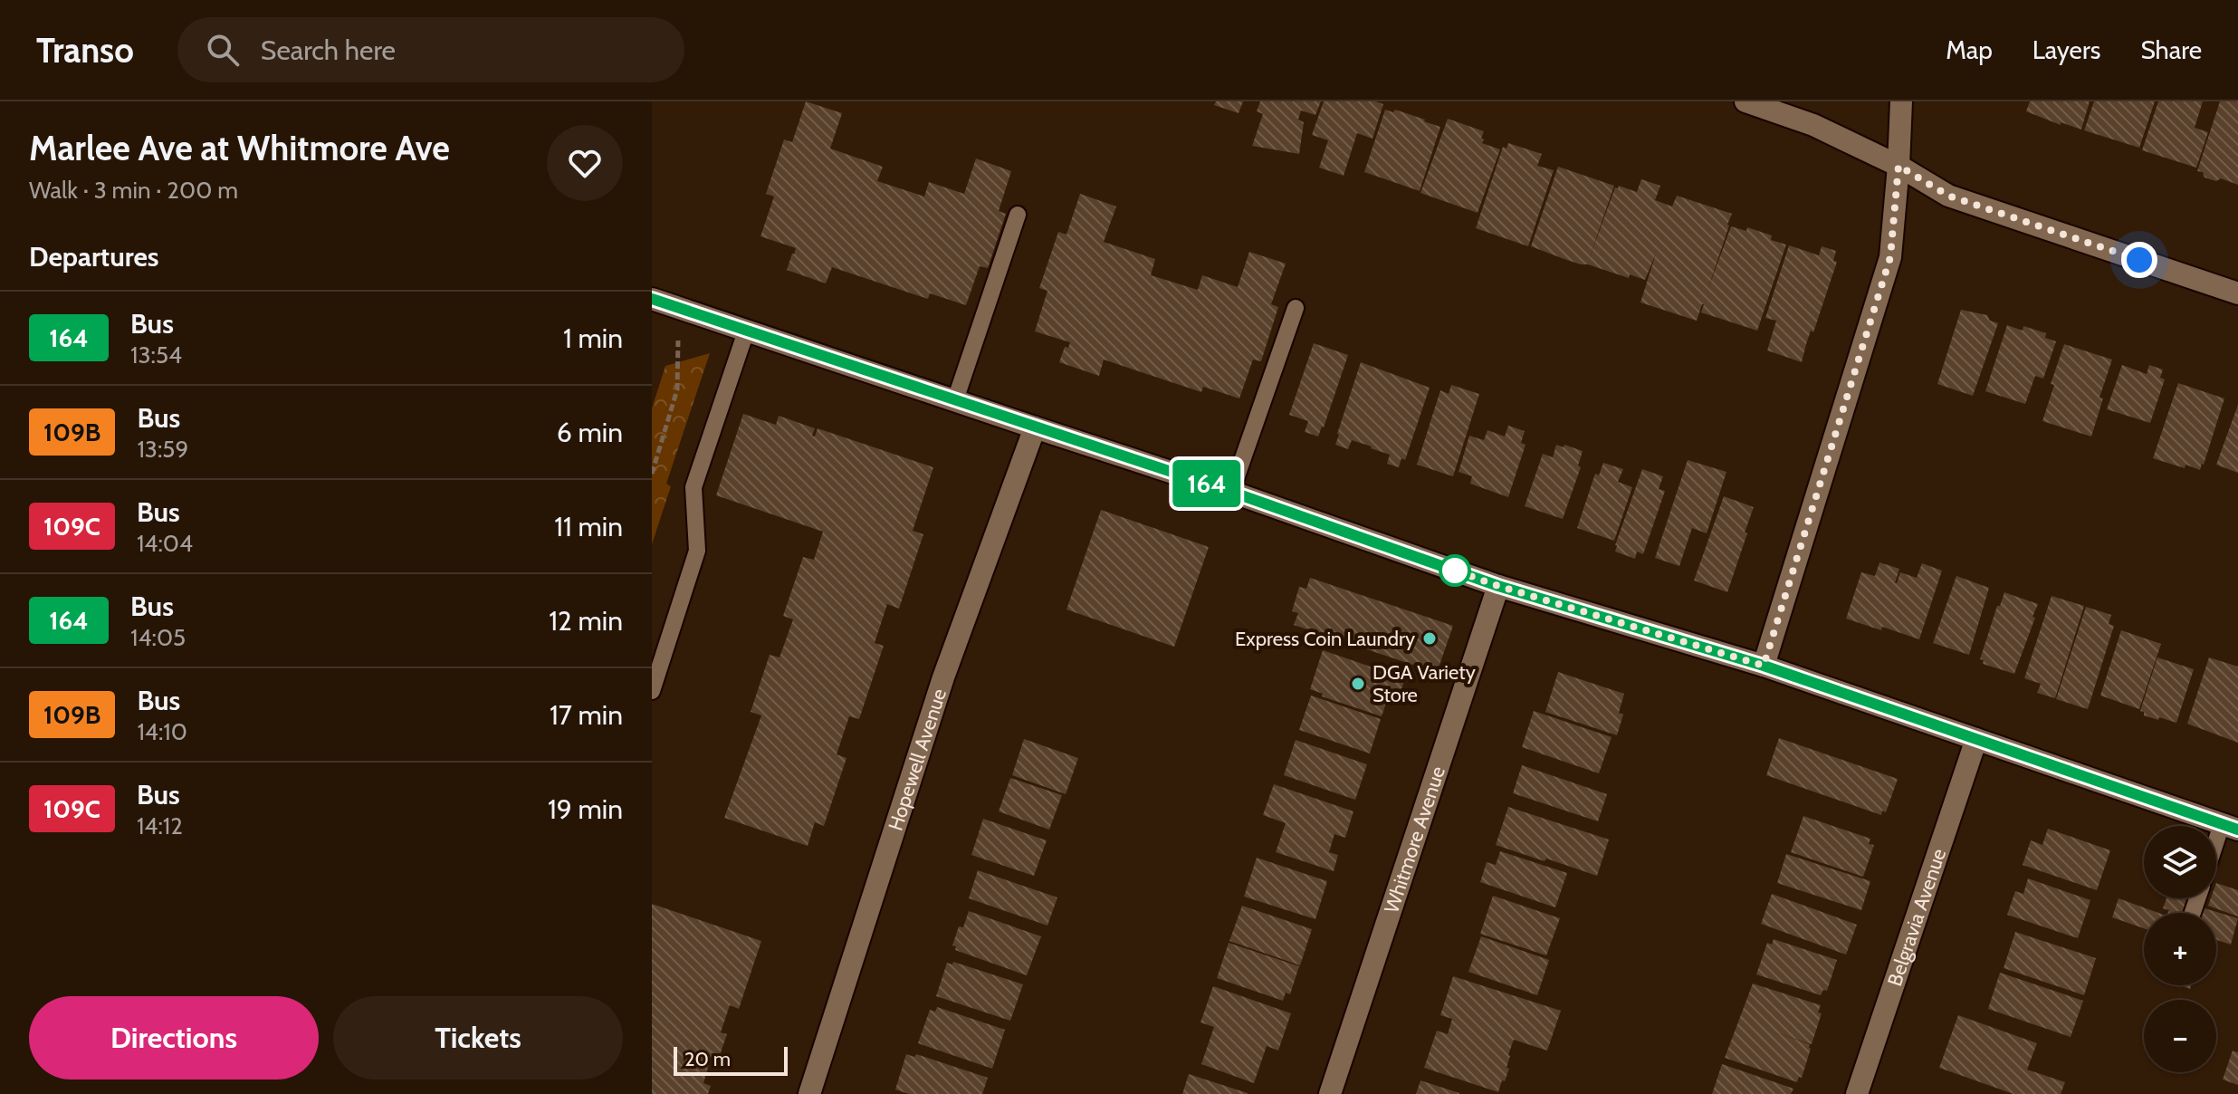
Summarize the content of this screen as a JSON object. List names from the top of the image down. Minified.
{"streets":{"street":["Hopewell Avenue","Whitmore Avenue","Belgravia Avenue"]},"places":["Express Coin Laundry","DGA Variety Store"],"lines":["bus line 164"],"scale_bar":"20 m","page":{"header":"Transo","search":"Search here","nav":["Map","Layers","Share"],"heading":[["Marlee Ave at Whitmore Ave","Walk · 3 min · 200 m"],"Departures"],"on_map":"164","list":[{"mark":"164","name":"Bus","note":"13:54","value":"1 min"},{"mark":"109B","name":"Bus","note":"13:59","value":"6 min"},{"mark":"109C","name":"Bus","note":"14:04","value":"11 min"},{"mark":"164","name":"Bus","note":"14:05","value":"12 min"},{"mark":"109B","name":"Bus","note":"14:10","value":"17 min"},{"mark":"109C","name":"Bus","note":"14:12","value":"19 min"}],"map_buttons":["+","−"],"buttons":["Directions","Tickets"],"scale":"20 m"}}
